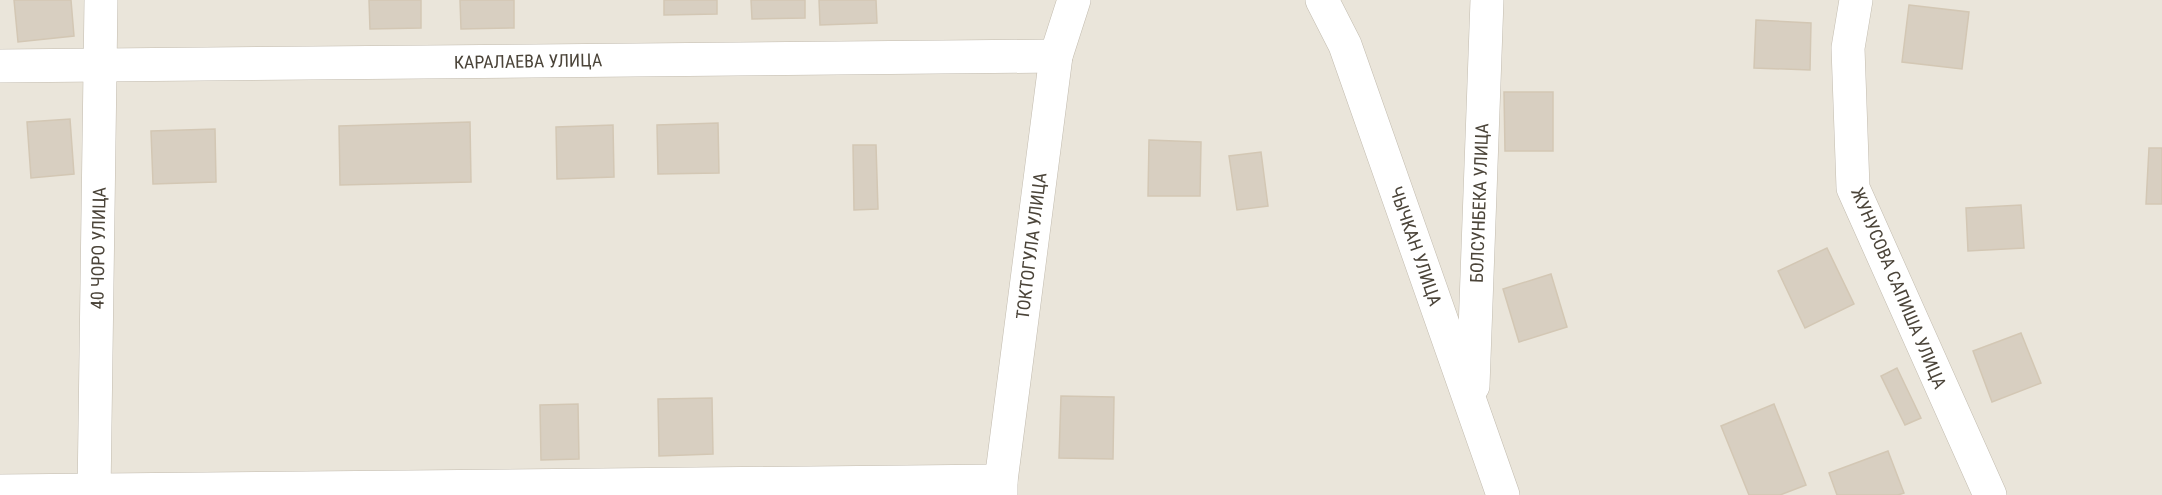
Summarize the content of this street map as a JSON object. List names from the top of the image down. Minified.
{"streets":{"street":["КАРАЛАЕВА УЛИЦА","БОЛСУНБЕКА УЛИЦА","ТОКТОГУЛА УЛИЦА","ЧЫЧКАН УЛИЦА","40 ЧОРО УЛИЦА","ЖУНУСОВА САПИША УЛИЦА"]},"crossings":[["КАРАЛАЕВА УЛИЦА","ТОКТОГУЛА УЛИЦА"],["КАРАЛАЕВА УЛИЦА","40 ЧОРО УЛИЦА"],["БОЛСУНБЕКА УЛИЦА","ЧЫЧКАН УЛИЦА"]]}
